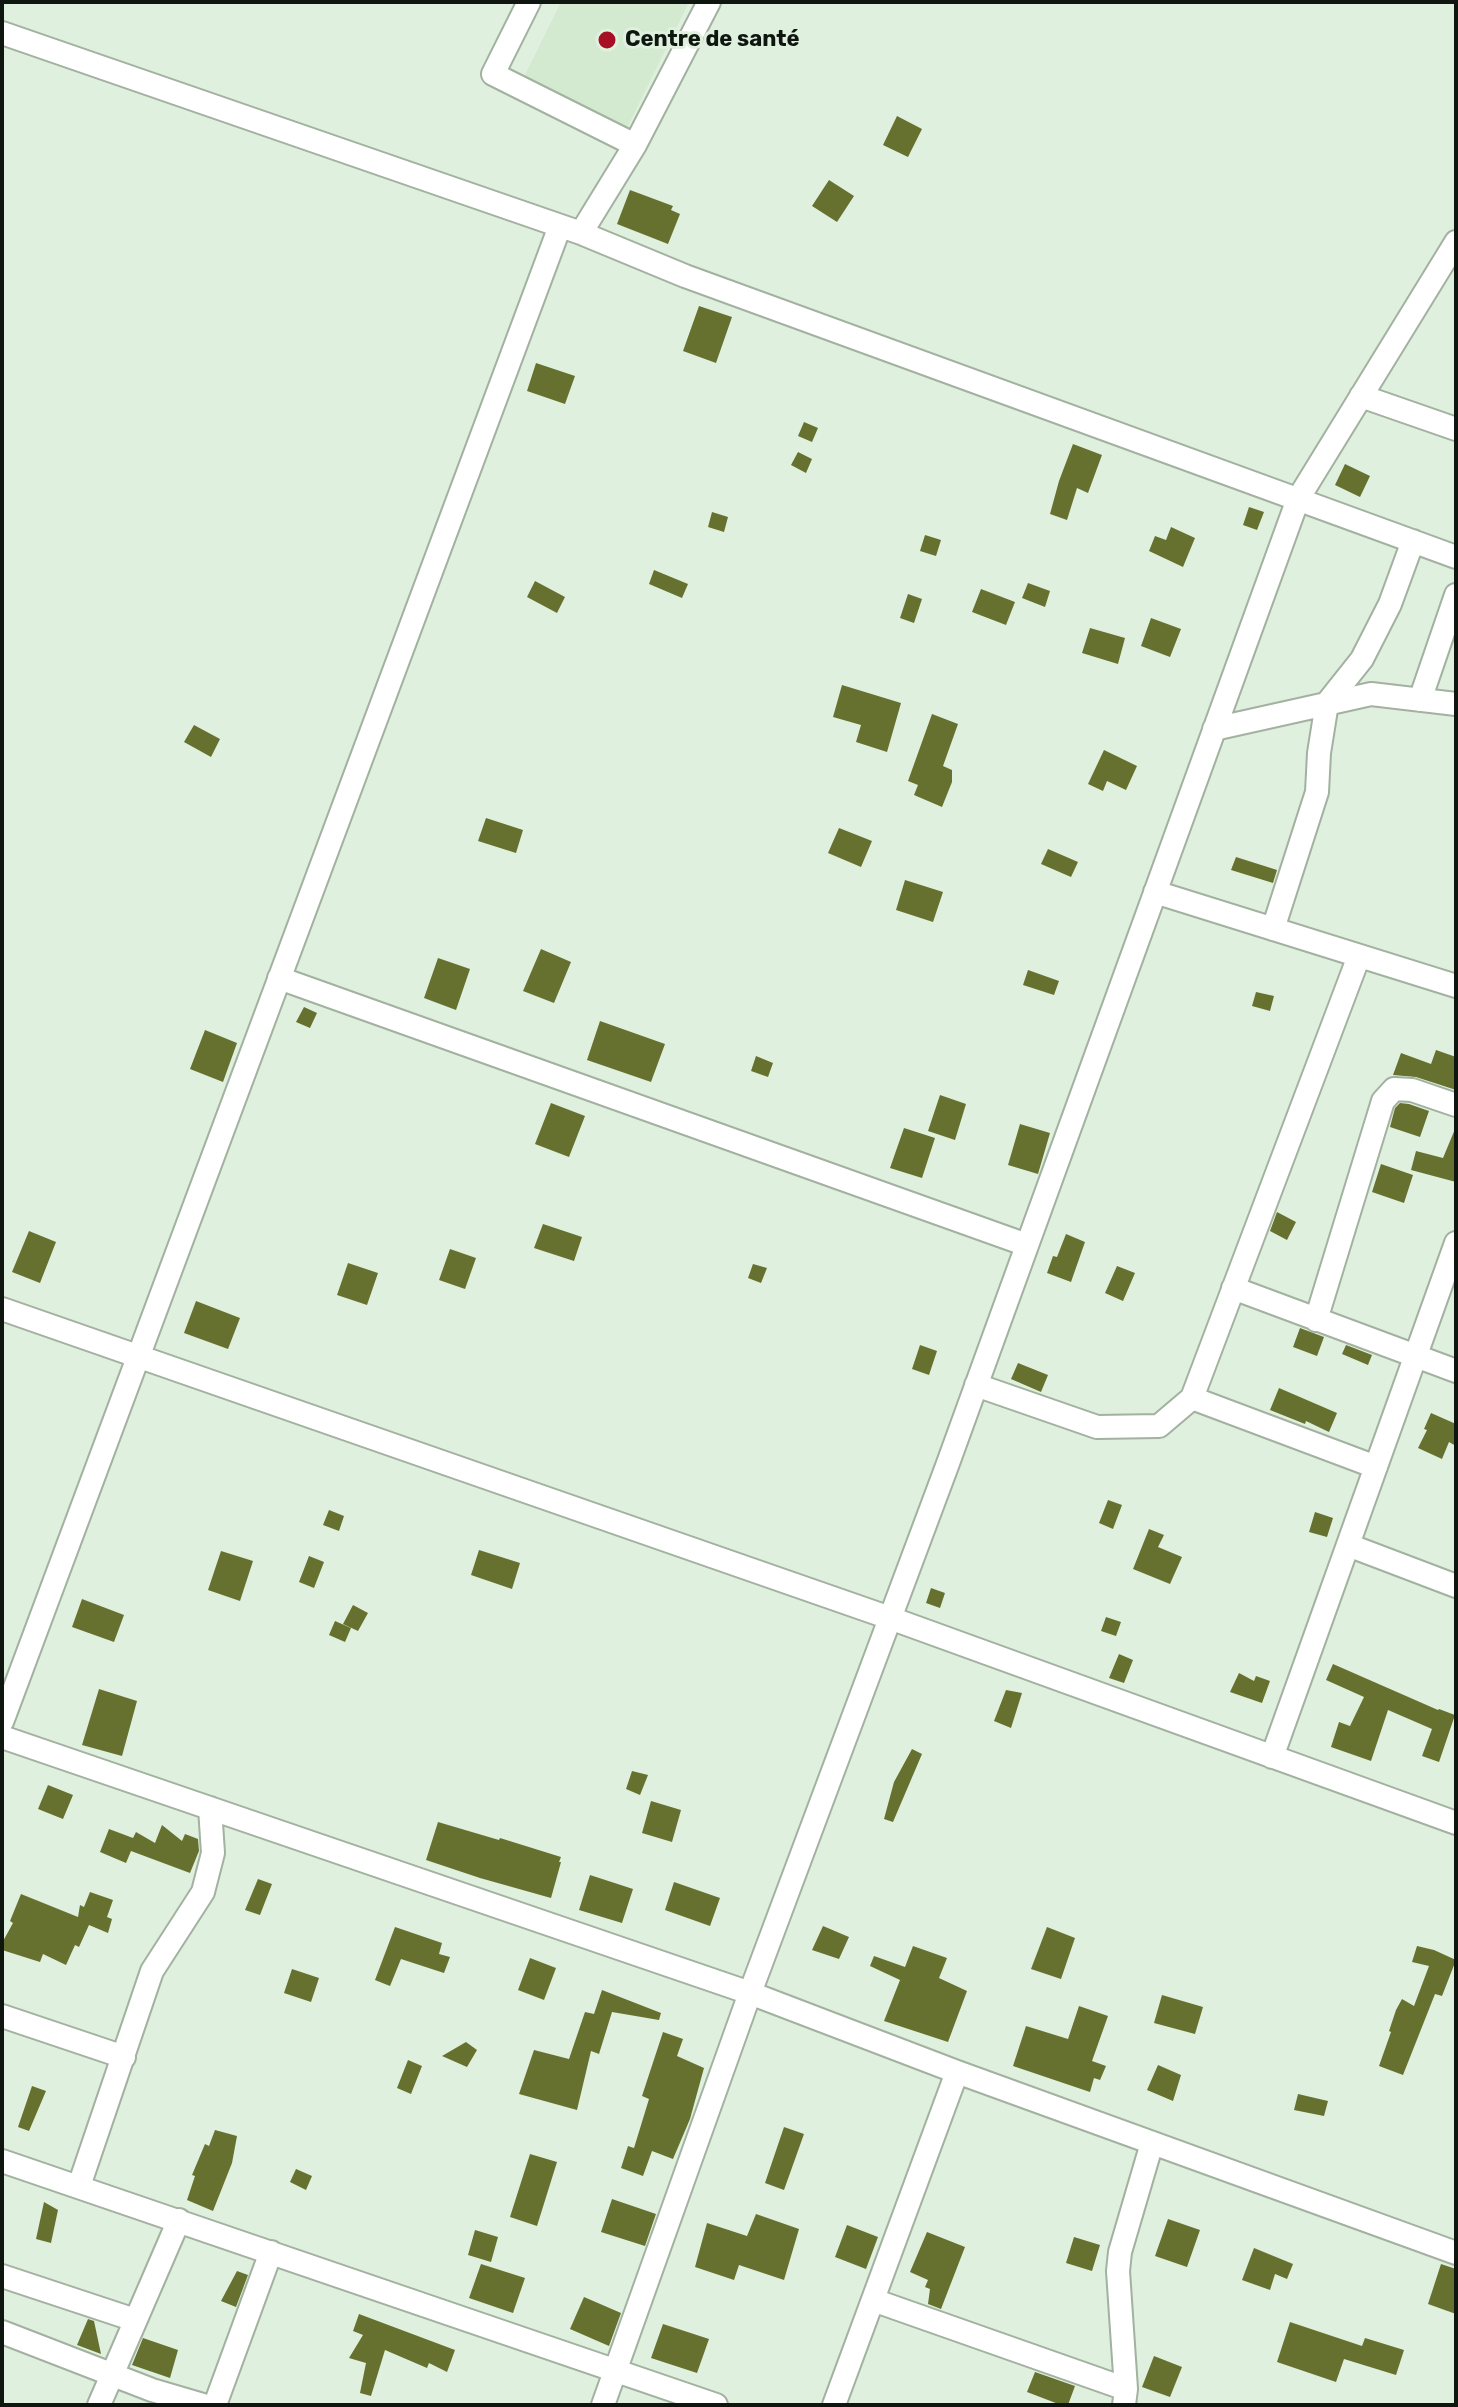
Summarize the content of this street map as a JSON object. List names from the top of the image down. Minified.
{"places":["Centre de santé"]}
